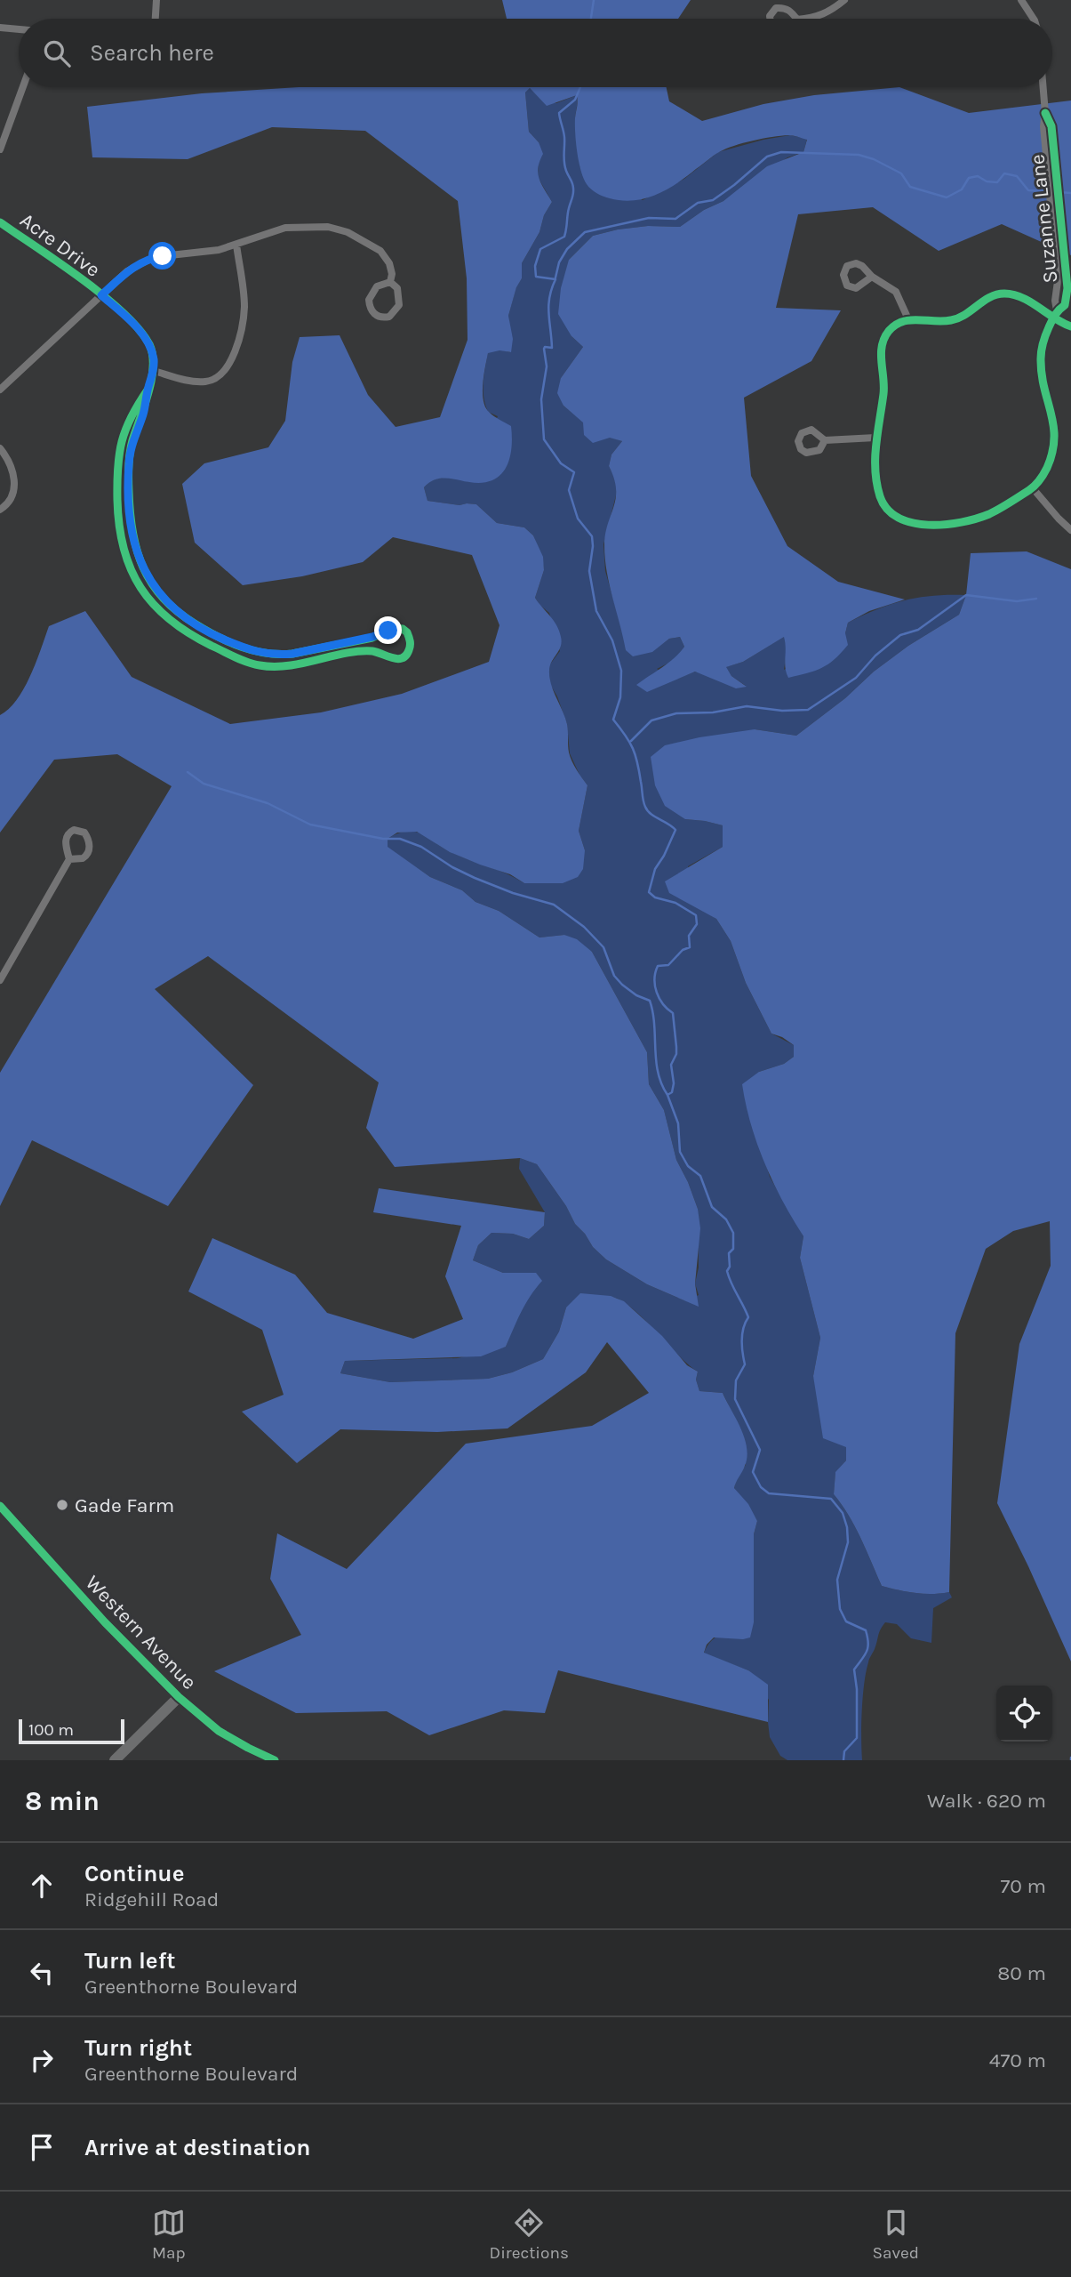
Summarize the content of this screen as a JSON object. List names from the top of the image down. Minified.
{"streets":{"main road":["Western Avenue"],"street":["Suzanne Lane","Acre Drive"]},"places":["Gade Farm"],"scale_bar":"100 m","page":{"search":"Search here","scale":"100 m","heading":["8 min","Walk · 620 m"],"list":[["Continue","Ridgehill Road","70 m"],["Turn left","Greenthorne Boulevard","80 m"],["Turn right","Greenthorne Boulevard","470 m"],"Arrive at destination"],"nav":["Map","Directions","Saved"]}}
